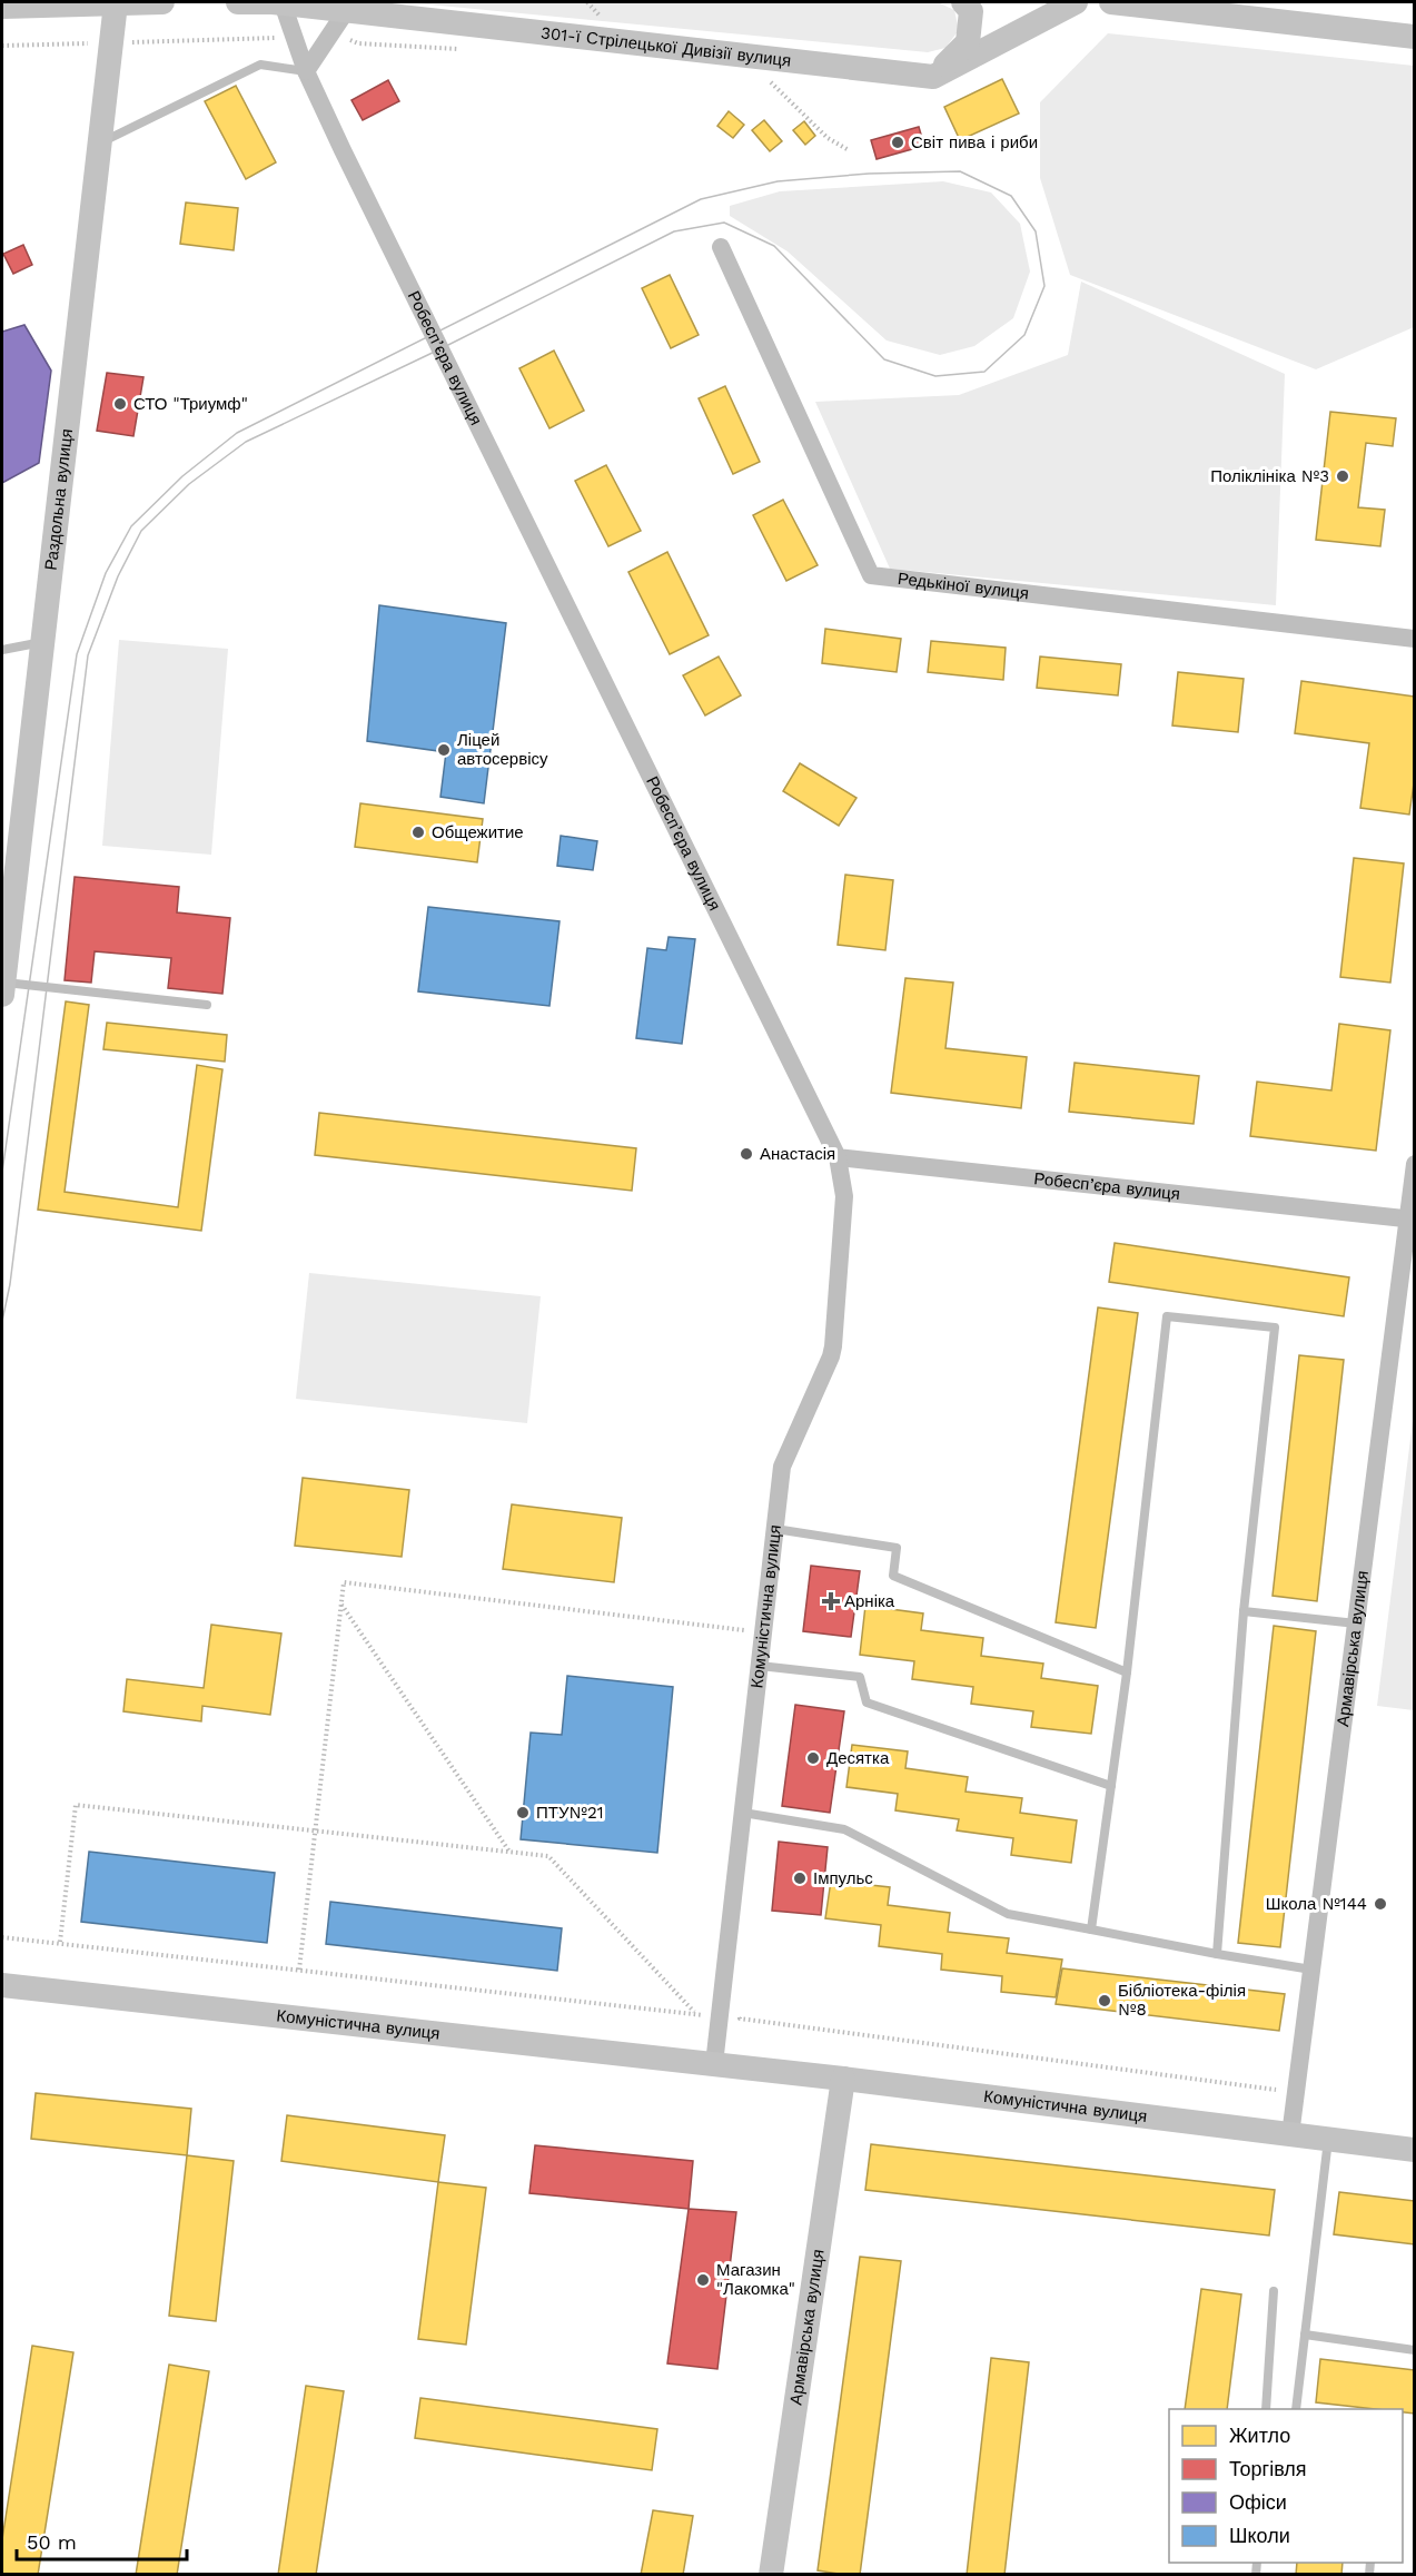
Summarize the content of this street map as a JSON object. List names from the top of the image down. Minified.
{"streets":{"street":["301-ї Стрілецької Дивізії вулиця","Робесп’єра вулиця","Раздольна вулиця","Редькіної вулиця","Комуністична вулиця","Армавірська вулиця"]},"crossings":[["301-ї Стрілецької Дивізії вулиця","Робесп’єра вулиця"],["Робесп’єра вулиця","Комуністична вулиця"],["Робесп’єра вулиця","Армавірська вулиця"],["Комуністична вулиця","Армавірська вулиця"]],"places":{"other":["Світ пива і риби","СТО \"Триумф\"","Поліклініка №3","Ліцей автосервісу","Общежитие","Анастасія","Десятка","ПТУ№21","Імпульс","Школа №144","Бібліотека-філія №8","Магазин \"Лакомка\""],"health":["Арніка"]},"legend":["Житло","Торгівля","Офіси","Школи"],"scale_bar":"50 m"}
